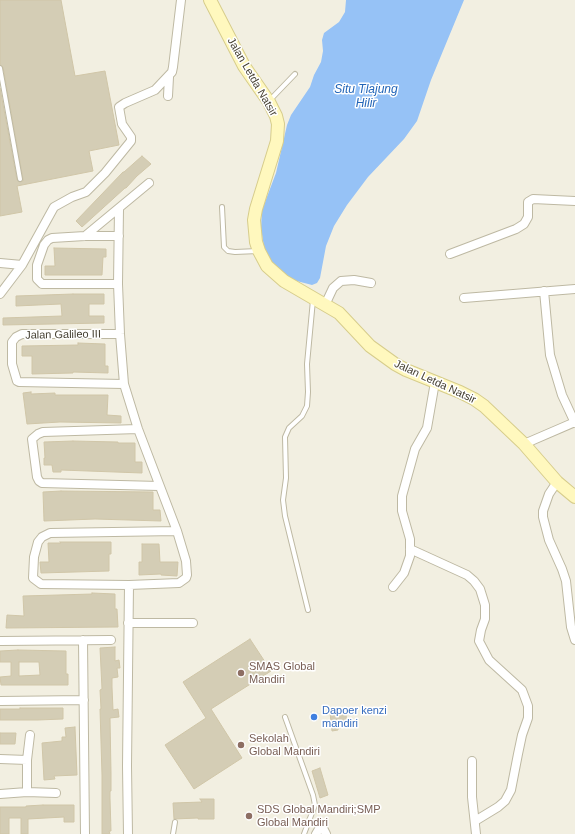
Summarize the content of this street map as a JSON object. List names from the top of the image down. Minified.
{"streets":{"street":["Jalan Letda Natsir","Jalan Galileo III"]},"water":["Situ Tlajung Hilir"],"places":["SMAS Global Mandiri","Dapoer kenzi mandiri","Sekolah Global Mandiri","SDS Global Mandiri;SMP Global Mandiri"]}
